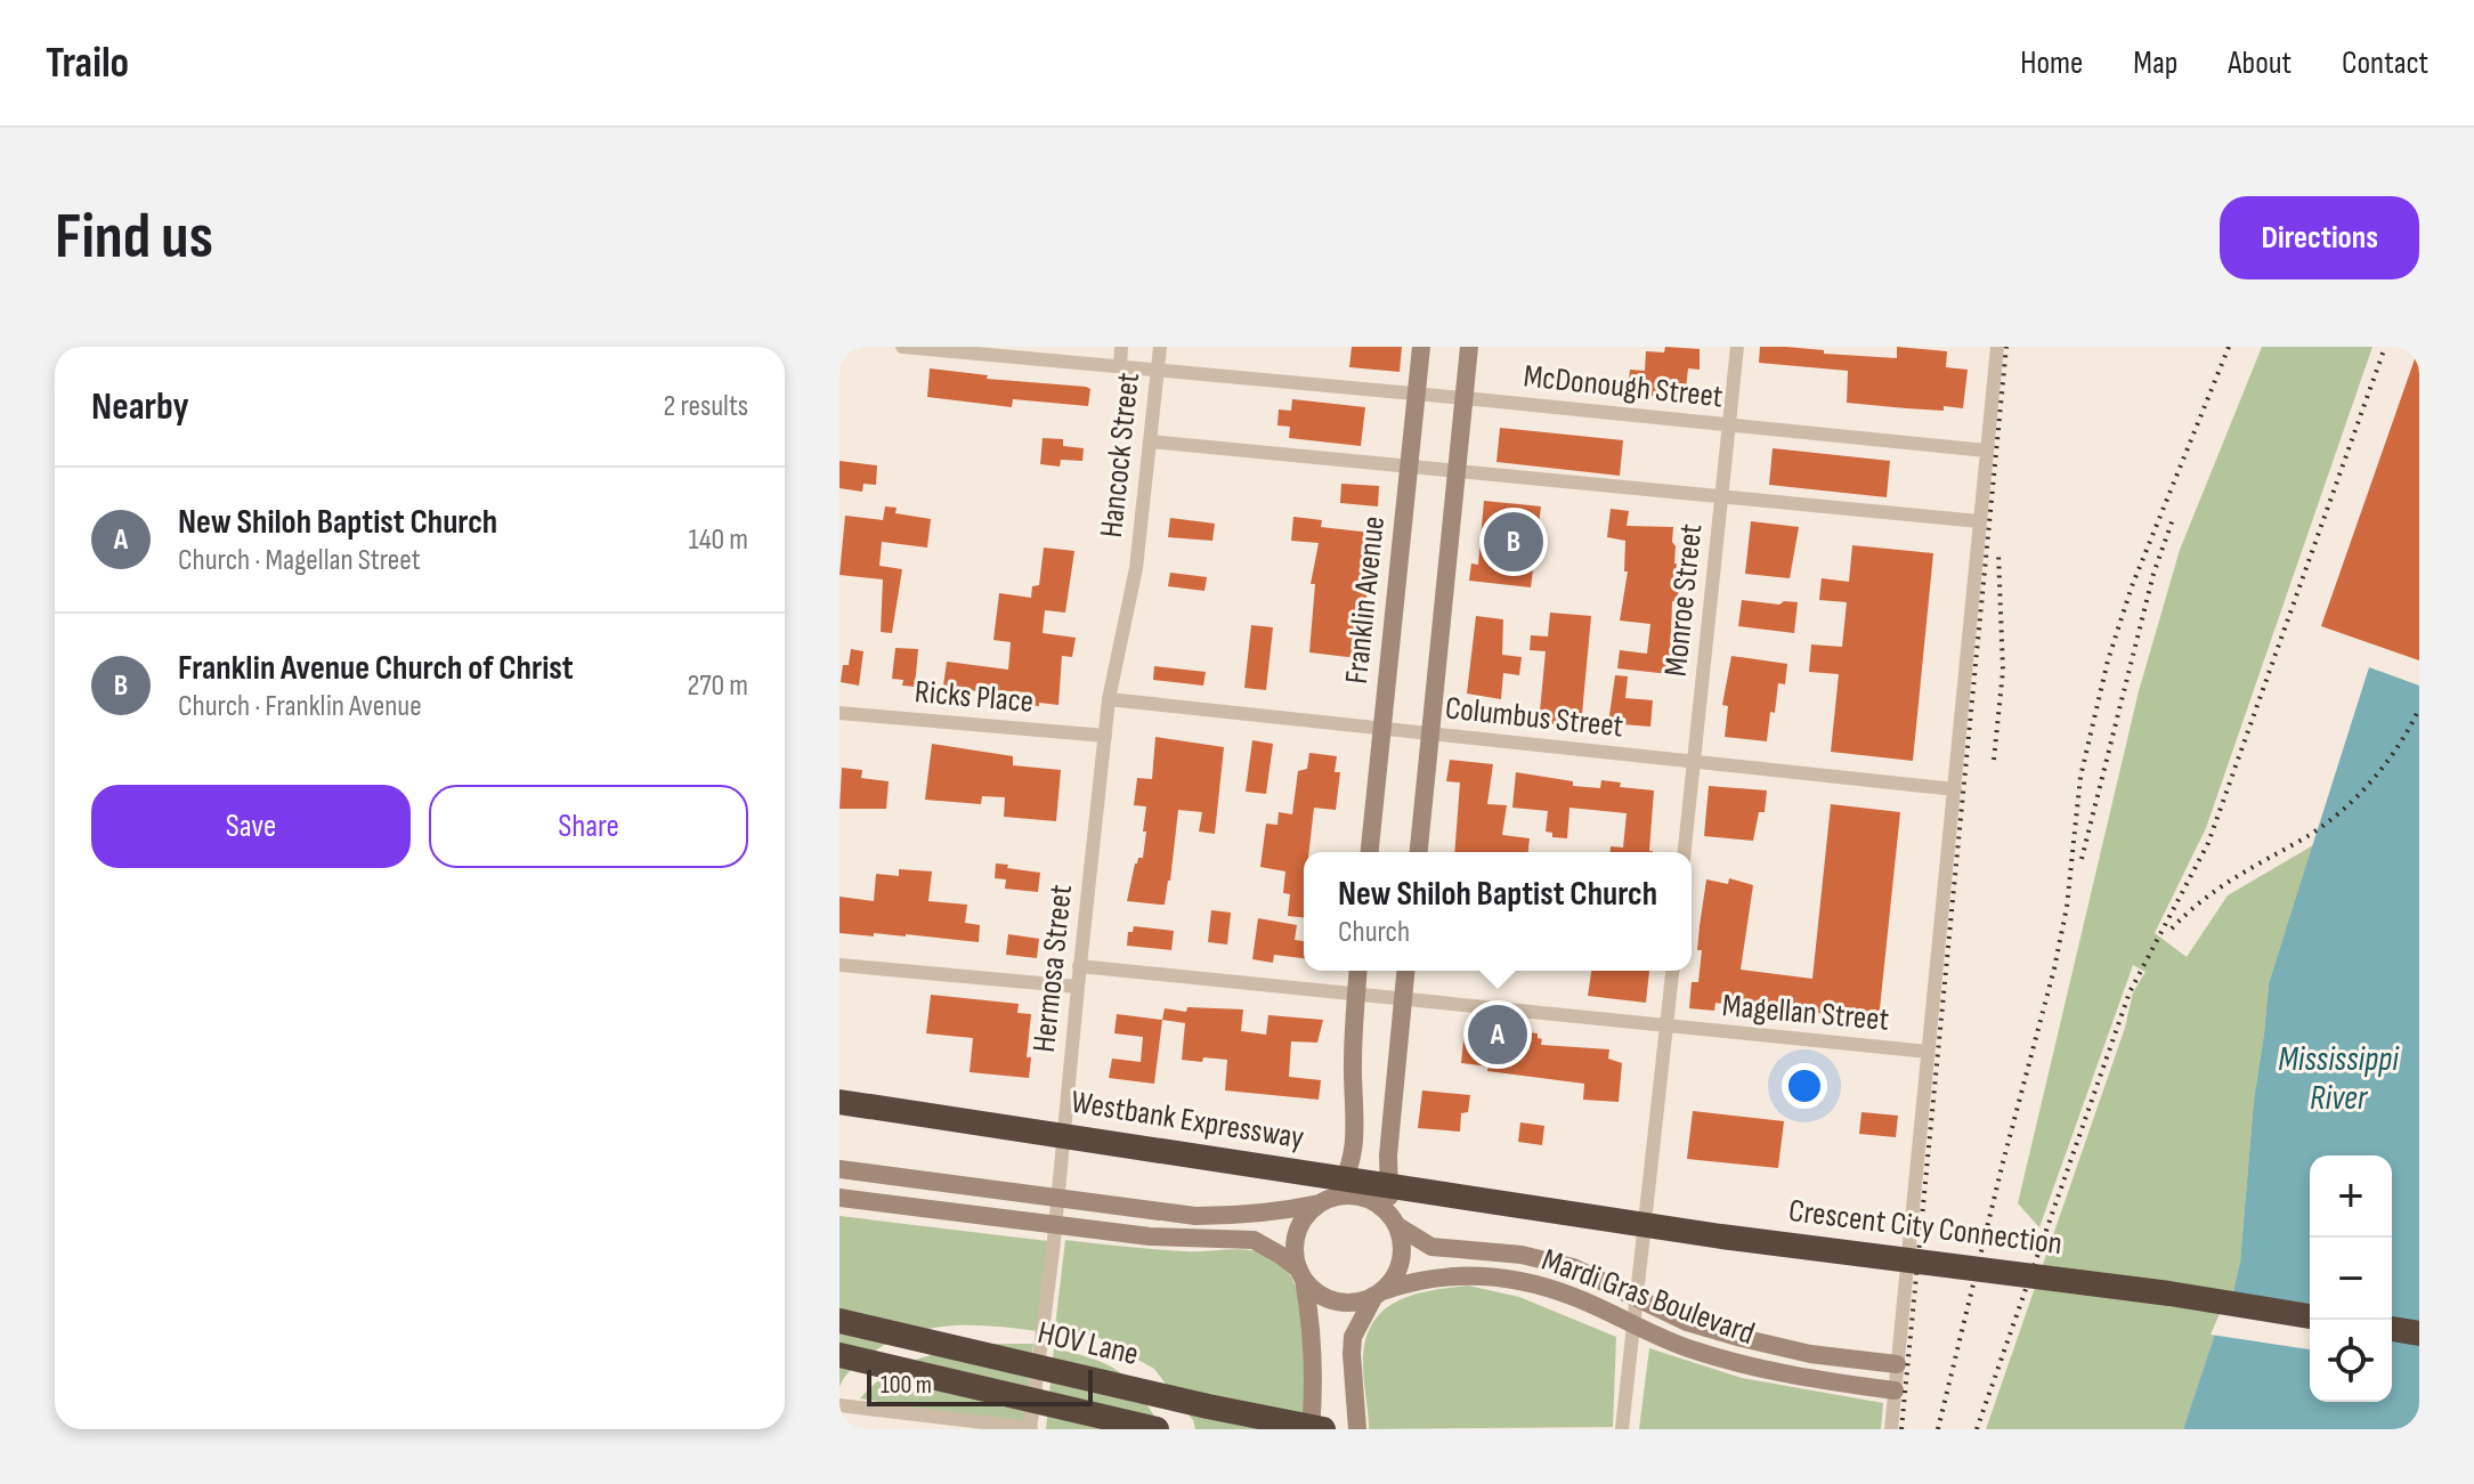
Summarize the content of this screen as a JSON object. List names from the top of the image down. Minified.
{"streets":{"highway":["Westbank Expressway","Crescent City Connection","HOV Lane"],"main road":["Franklin Avenue","Mardi Gras Boulevard"],"street":["McDonough Street","Hancock Street","Monroe Street","Ricks Place","Columbus Street","Hermosa Street","Magellan Street"]},"crossings":[["McDonough Street","Hancock Street"],["McDonough Street","Franklin Avenue"],["McDonough Street","Monroe Street"],["Hancock Street","Hermosa Street"],["Franklin Avenue","Columbus Street"],["Monroe Street","Columbus Street"],["Ricks Place","Hermosa Street"],["Columbus Street","Hermosa Street"],["Hermosa Street","Magellan Street"],["Westbank Expressway","Crescent City Connection"]],"water":["Mississippi River"],"scale_bar":"100 m","page":{"header":"Trailo","nav":["Home","Map","About","Contact"],"buttons":["Directions",["Save","Share"]],"title":"Find us","heading":["Nearby","2 results"],"list":[{"mark":"A","name":"New Shiloh Baptist Church","note":"Church · Magellan Street","value":"140 m"},{"mark":"B","name":"Franklin Avenue Church of Christ","note":"Church · Franklin Avenue","value":"270 m"}],"pins":["B","A"],"popup":["New Shiloh Baptist Church","Church"],"map_buttons":["+","−"],"scale":"100 m"}}
